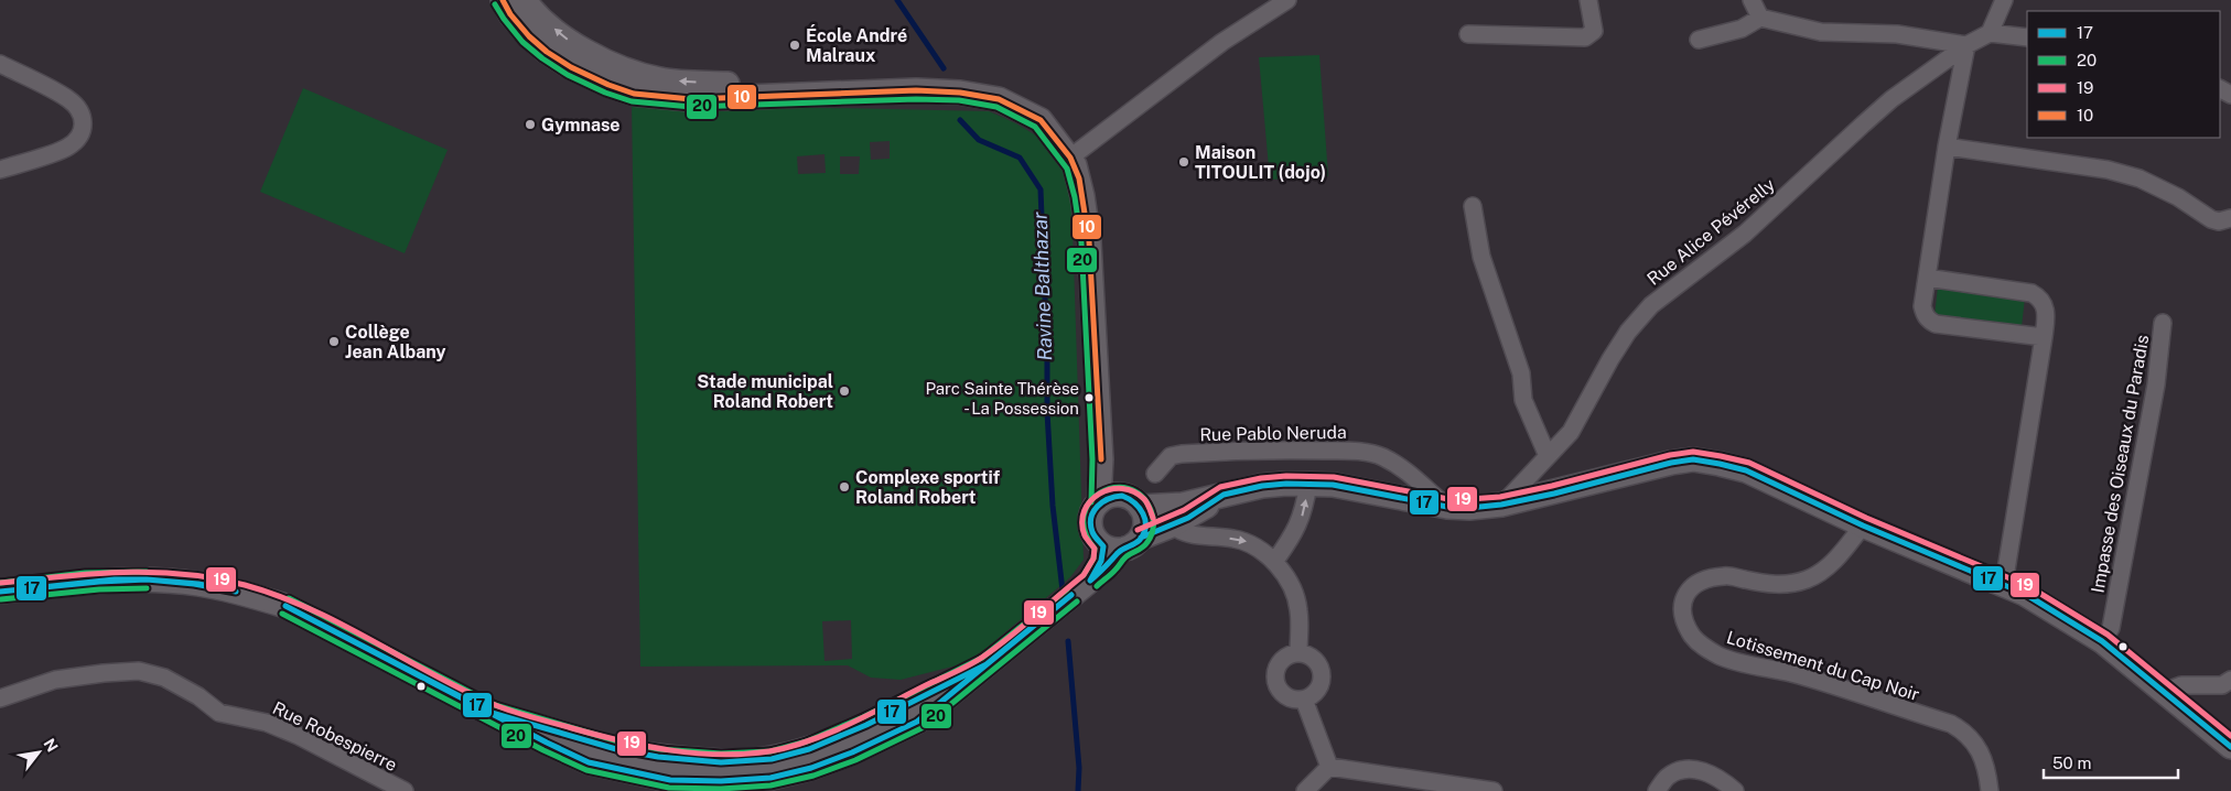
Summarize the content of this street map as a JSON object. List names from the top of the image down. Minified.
{"streets":{"street":["Rue Alice Pévérelly","Rue Pablo Neruda","Impasse des Oiseaux du Paradis","Lotissement du Cap Noir","Rue Robespierre"]},"water":["Ravine Balthazar"],"places":["École André Malraux","Gymnase","Maison TITOULIT (dojo)","Collège Jean Albany","Stade municipal Roland Robert","Parc Sainte Thérèse - La Possession","Complexe sportif Roland Robert"],"lines":["transit line 10","transit line 20","transit line 19","transit line 17"],"legend":["17","20","19","10"],"scale_bar":"50 m","north":"top right"}
